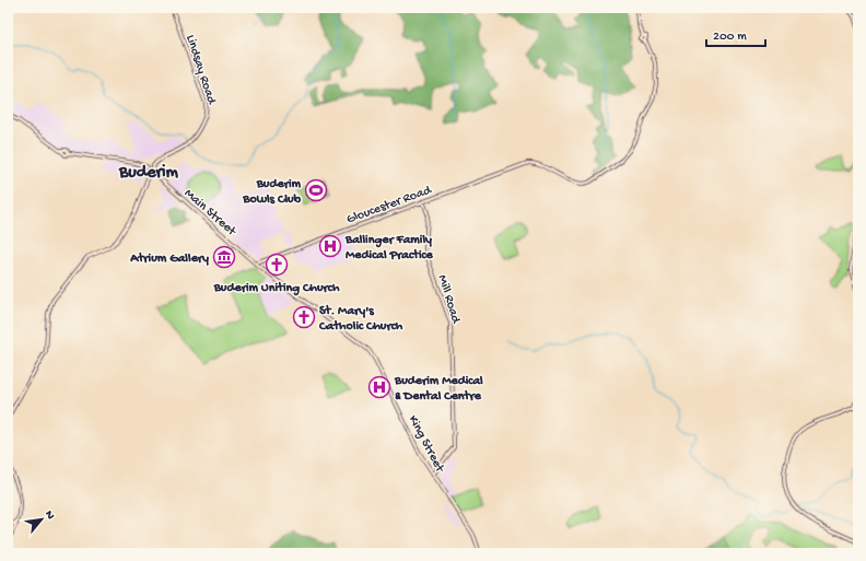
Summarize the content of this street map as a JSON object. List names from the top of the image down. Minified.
{"streets":{"main road":["Lindsay Road","Gloucester Road","Main Street","Mill Road","King Street"]},"crossings":[["Gloucester Road","Main Street"],["Gloucester Road","Mill Road"],["Gloucester Road","King Street"],["Main Street","King Street"],["Mill Road","King Street"]],"districts":["Buderim"],"places":{"sports":["Buderim Bowls Club"],"hospital":["Ballinger Family Medical Practice","Buderim Medical & Dental Centre"],"museum":["Atrium Gallery"],"church":["Buderim Uniting Church","St. Mary's Catholic Church"]},"scale_bar":"200 m","north":"top right"}
